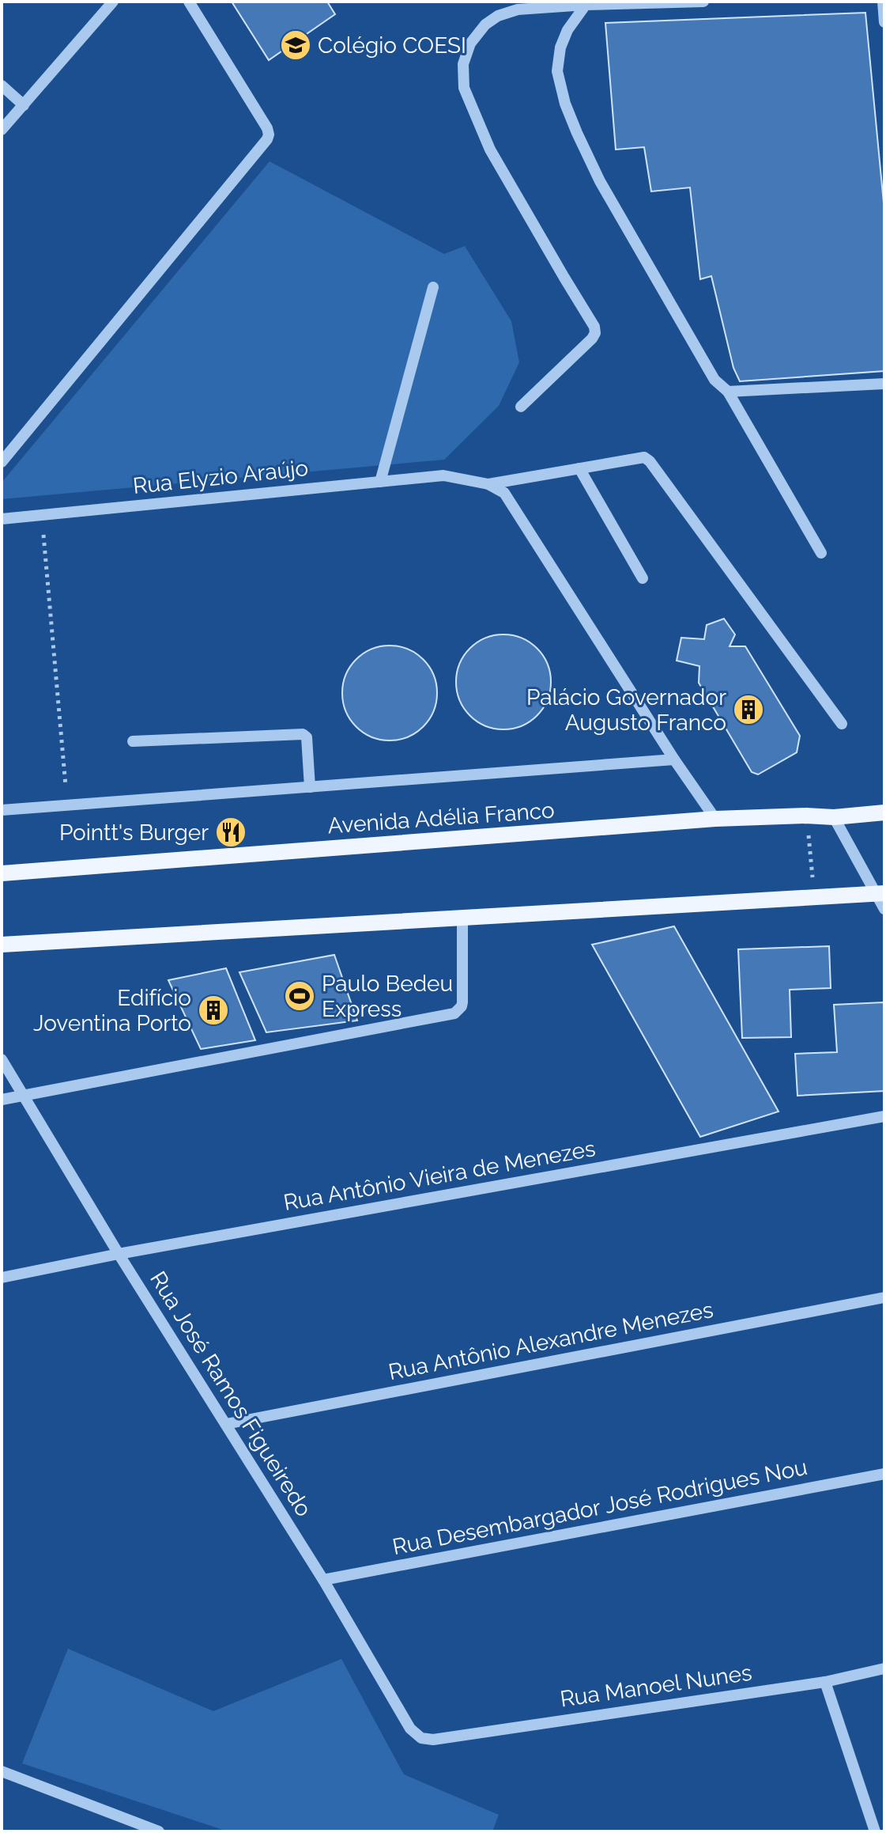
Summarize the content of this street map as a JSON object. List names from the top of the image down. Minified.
{"streets":{"main road":["Avenida Adélia Franco"],"street":["Rua Elyzio Araújo","Rua Antônio Vieira de Menezes","Rua Antônio Alexandre Menezes","Rua José Ramos Figueiredo","Rua Desembargador José Rodrigues Nou","Rua Manoel Nunes"]},"crossings":[["Rua Antônio Vieira de Menezes","Rua José Ramos Figueiredo"],["Rua Antônio Alexandre Menezes","Rua José Ramos Figueiredo"],["Rua José Ramos Figueiredo","Rua Desembargador José Rodrigues Nou"],["Rua José Ramos Figueiredo","Rua Manoel Nunes"]],"places":{"school or university":["Colégio COESI"],"building":["Palácio Governador Augusto Franco","Edifício Joventina Porto"],"restaurant":["Pointt's Burger"],"sports":["Paulo Bedeu Express"]}}
